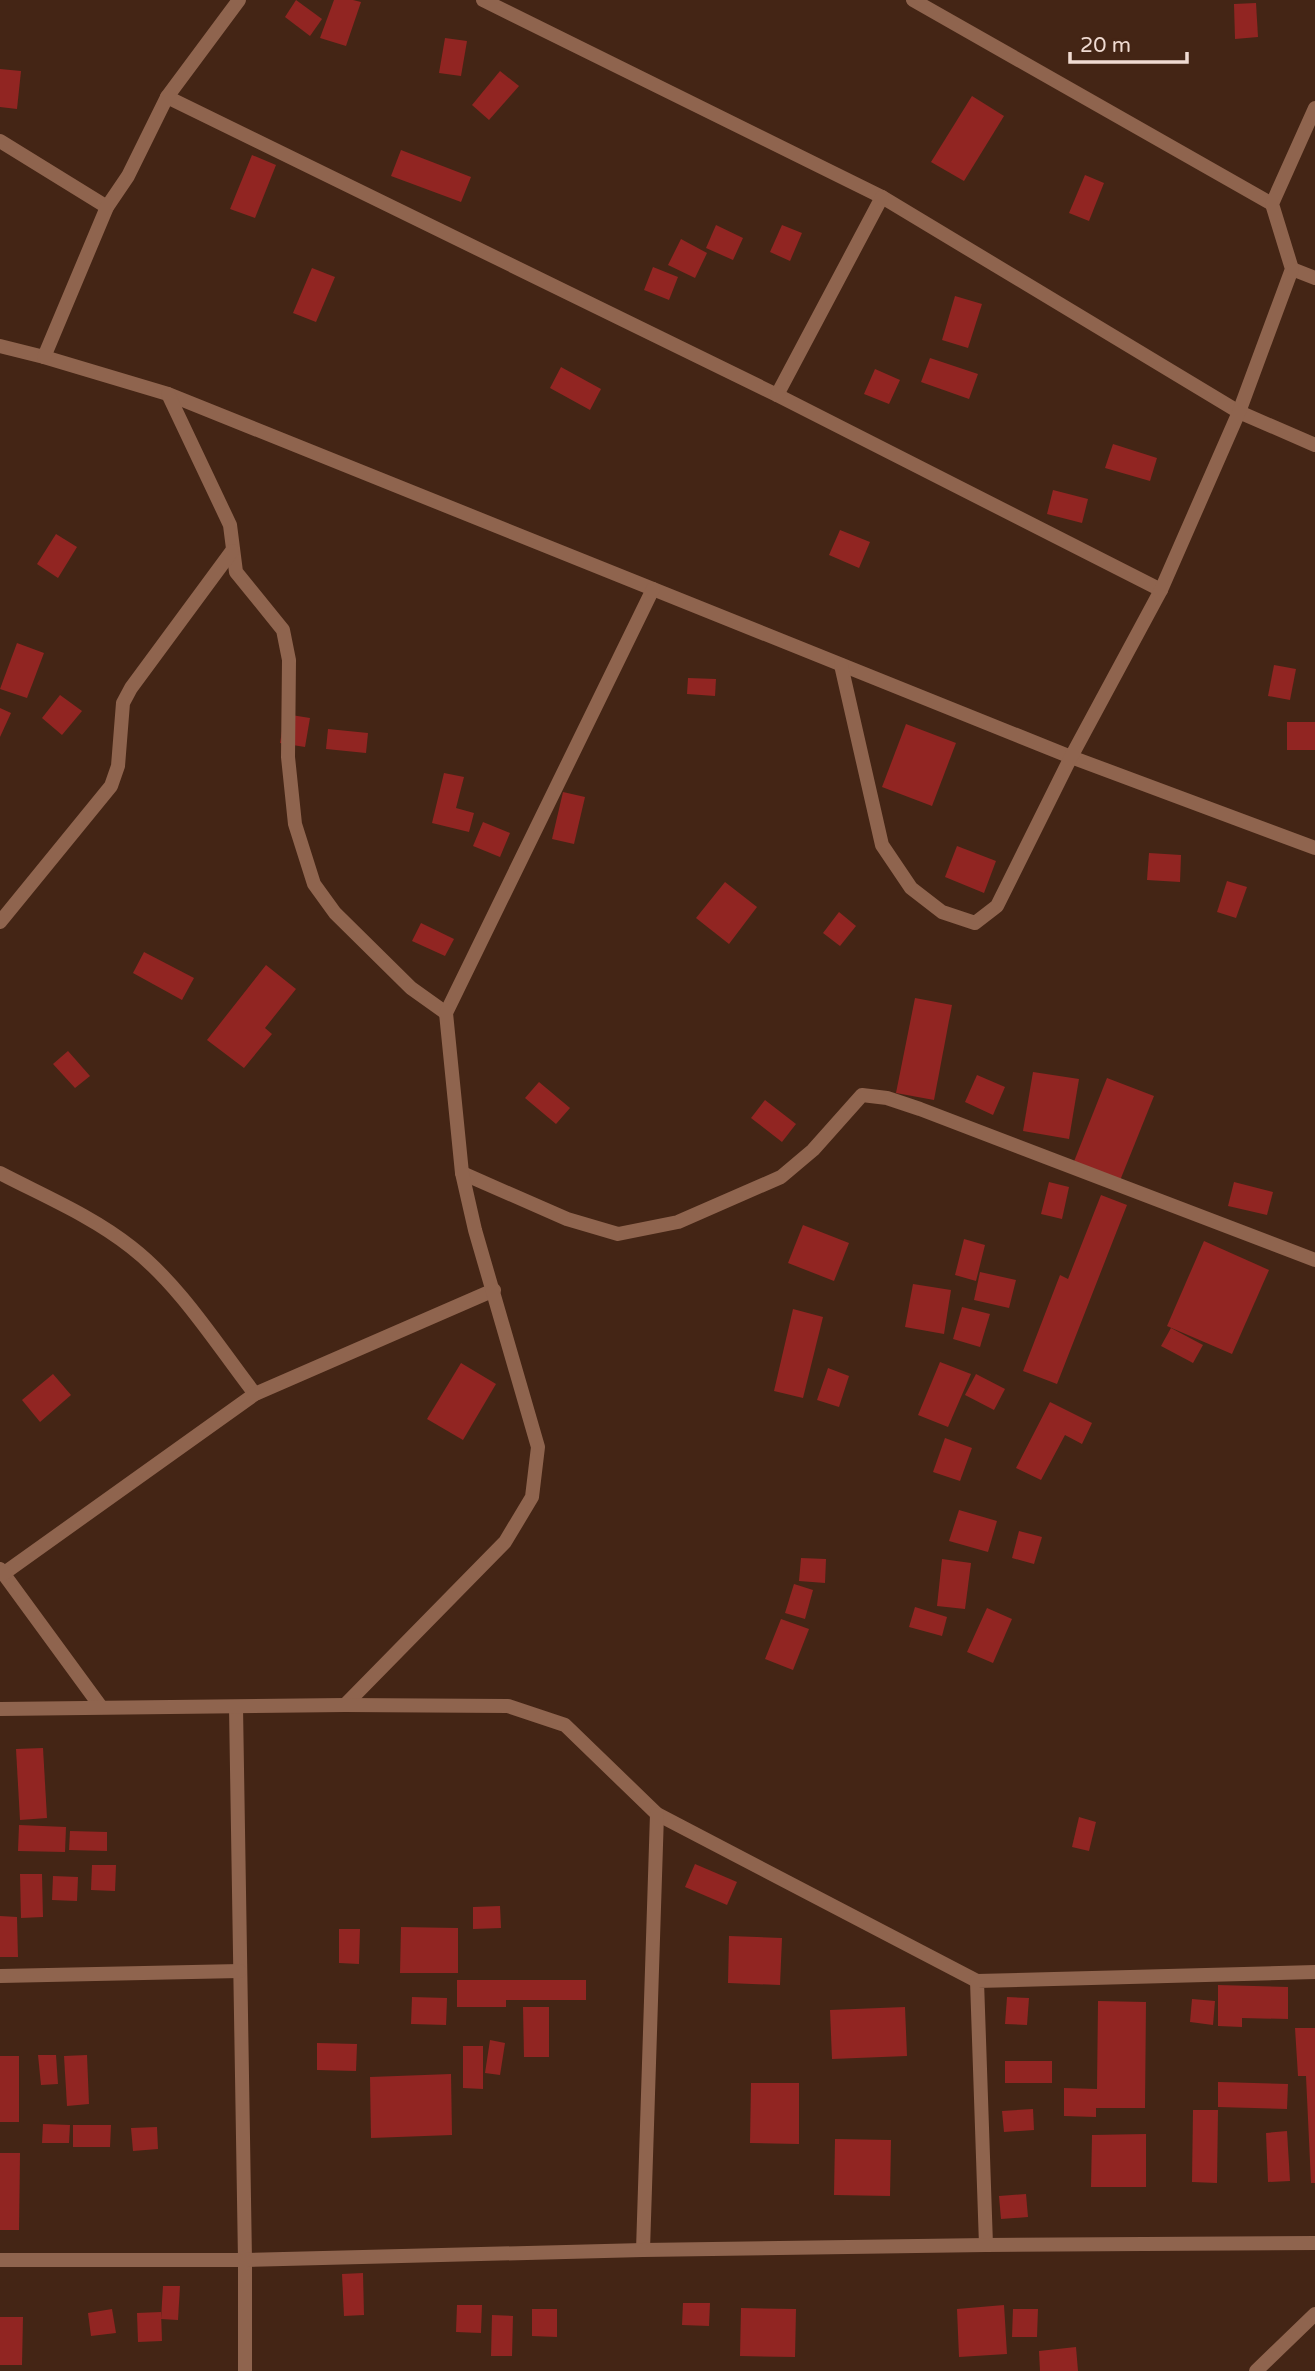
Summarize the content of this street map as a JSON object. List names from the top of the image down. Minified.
{"scale_bar":"20 m"}
